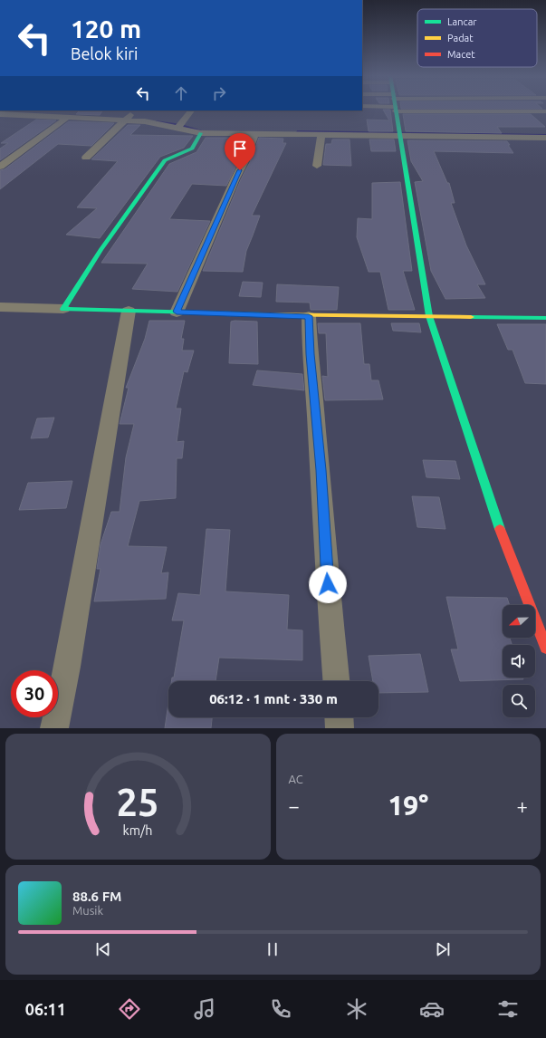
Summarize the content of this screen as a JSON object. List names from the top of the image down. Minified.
{"legend":["Lancar","Padat","Macet"],"north":"left","page":{"turn":["120 m","Belok kiri"],"limit":"30","trip":"06:12 · 1 mnt · 330 m","tile":"AC","heat":["−","19°","+"],"song":["88.6 FM","Musik"],"tabs":"06:11","gauge":["25","km/h"]}}
